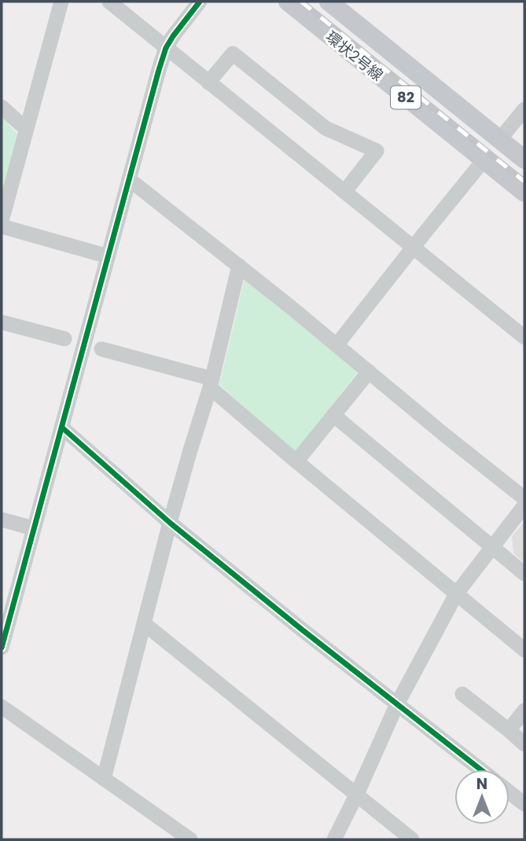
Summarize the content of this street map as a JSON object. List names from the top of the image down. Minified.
{"streets":{"main road":["環状2号線","82"]},"north":"top"}
